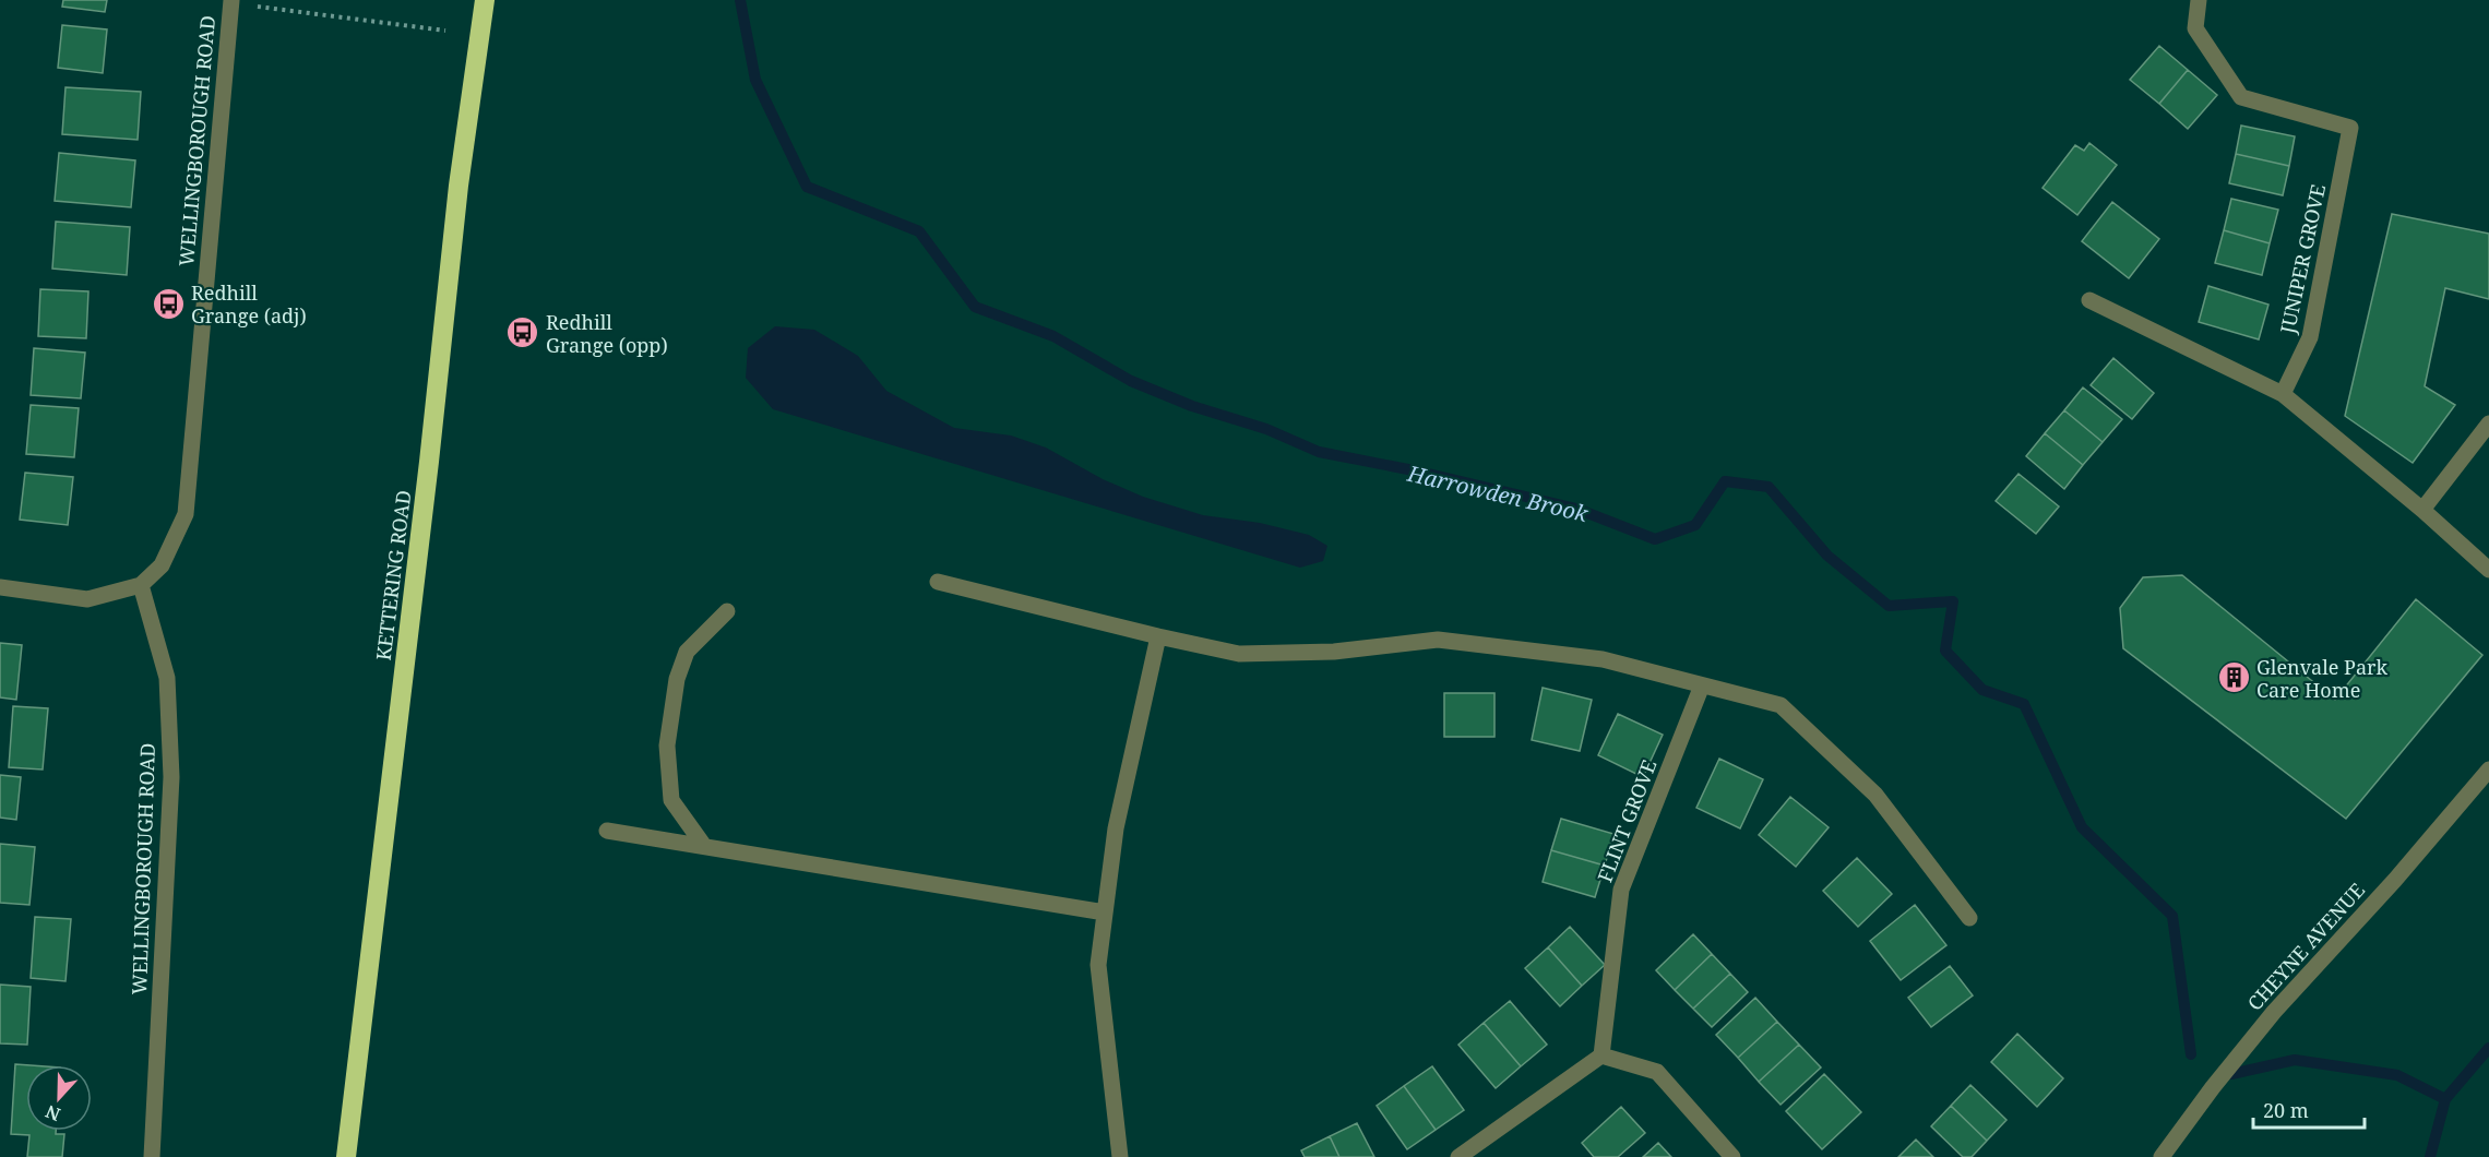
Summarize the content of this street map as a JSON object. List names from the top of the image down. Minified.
{"streets":{"highway":["KETTERING ROAD"],"street":["WELLINGBOROUGH ROAD","JUNIPER GROVE","FLINT GROVE","CHEYNE AVENUE"]},"water":["Harrowden Brook"],"places":{"bus stop":["Redhill Grange (adj)","Redhill Grange (opp)"],"building":["Glenvale Park Care Home"]},"scale_bar":"20 m","north":"bottom"}
